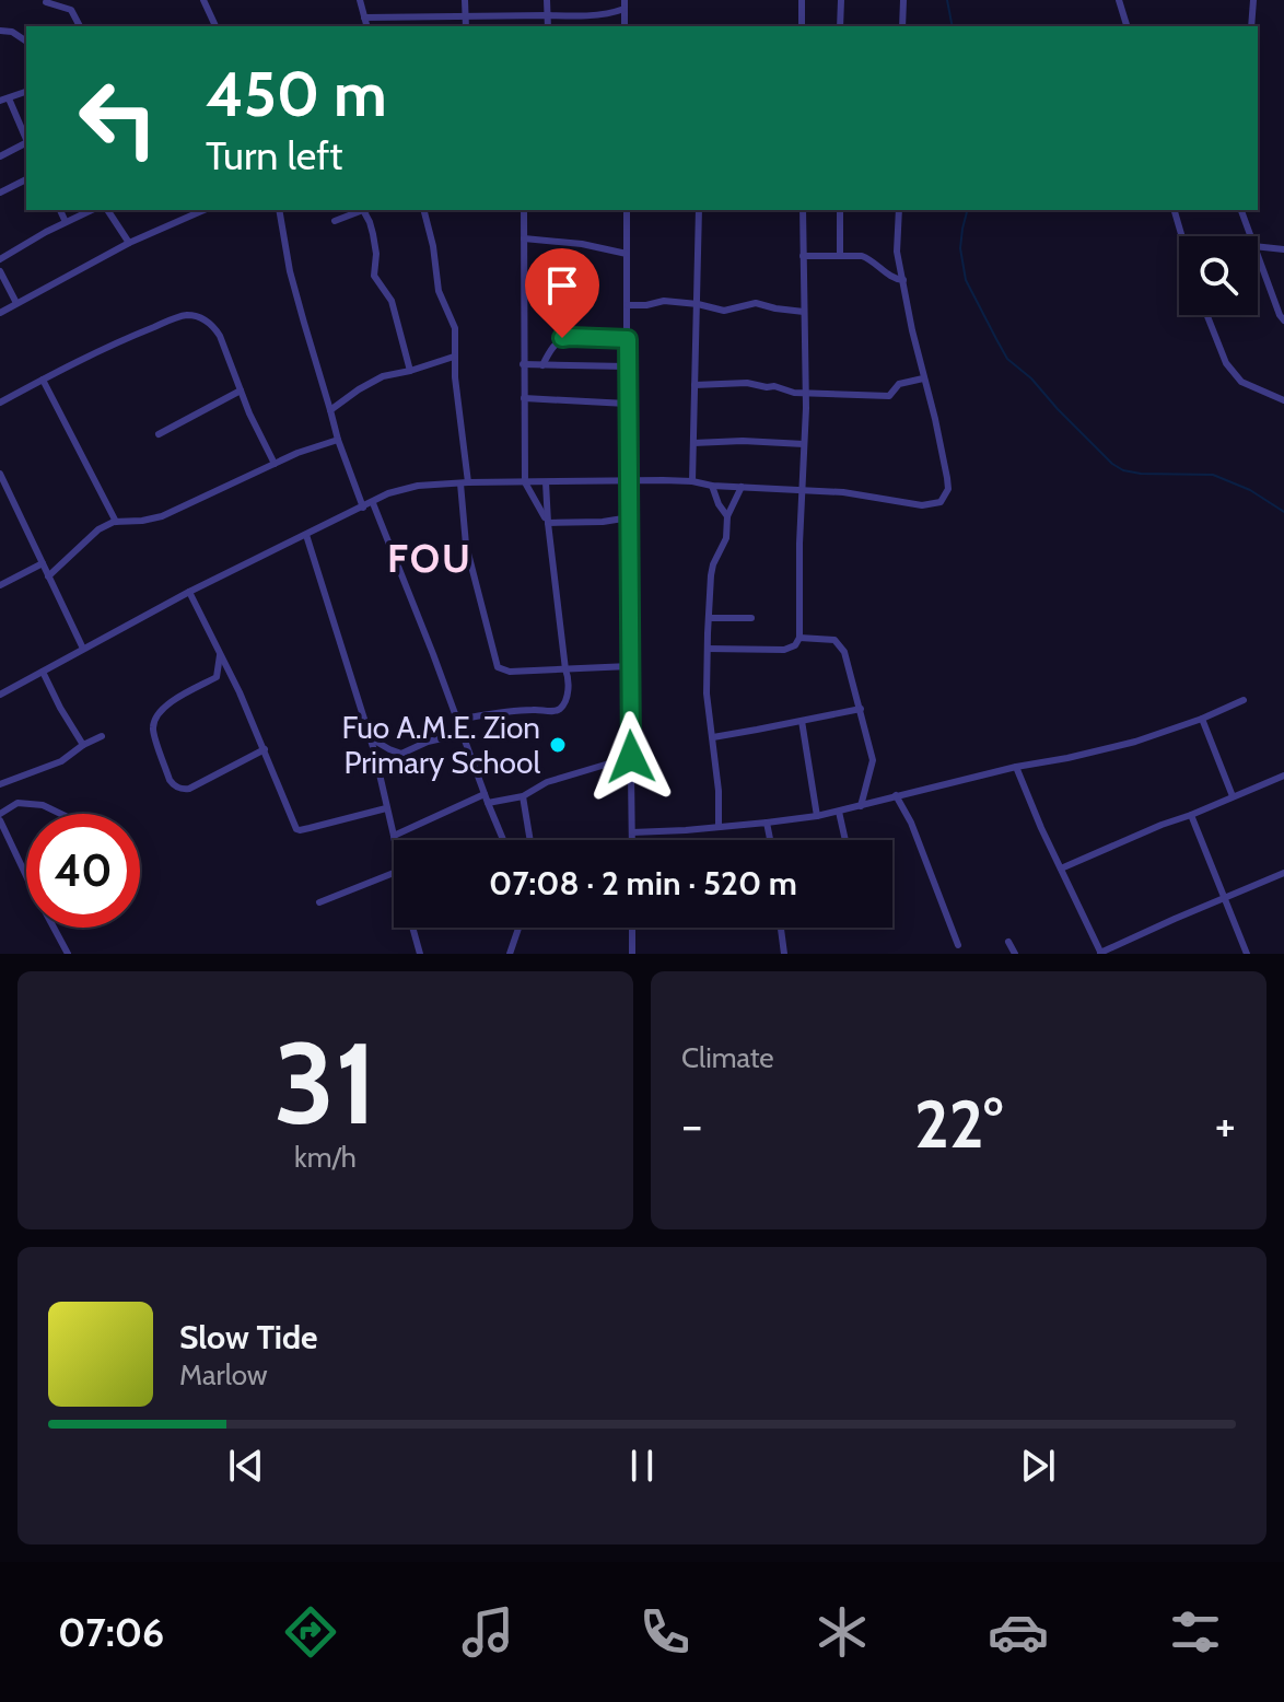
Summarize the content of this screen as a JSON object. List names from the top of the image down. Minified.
{"districts":["FOU"],"places":["Fuo A.M.E. Zion Primary School"],"page":{"turn":["450 m","Turn left"],"limit":"40","trip":"07:08 · 2 min · 520 m","tile":[["31","km/h"],"Climate"],"heat":["−","22°","+"],"song":["Slow Tide","Marlow"],"tabs":"07:06"}}
